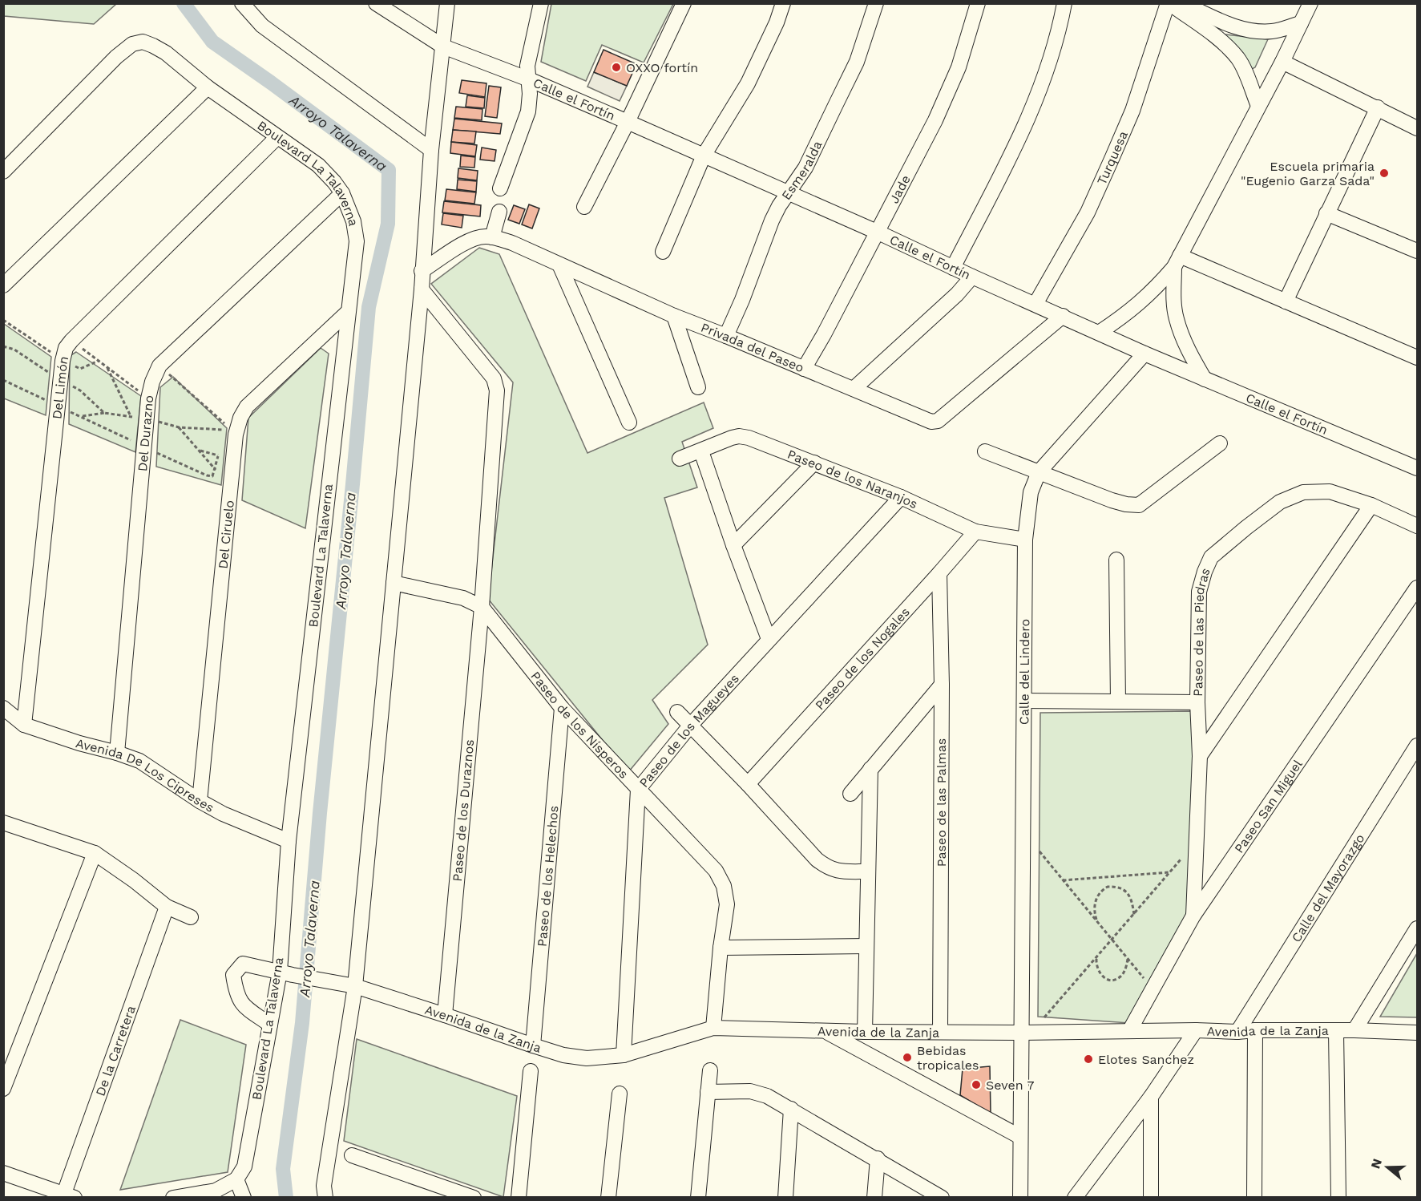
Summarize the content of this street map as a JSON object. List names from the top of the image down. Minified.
{"streets":{"street":["Calle el Fortín","Turquesa","Esmeralda","Boulevard La Talaverna","Jade","Privada del Paseo","Del Limón","Del Durazno","Paseo de los Naranjos","Del Ciruelo","Paseo de las Piedras","Paseo de los Nogales","Calle del Lindero","Paseo de los Nísperos","Paseo de los Magueyes","Avenida De Los Cipreses","Paseo de las Palmas","Paseo San Miguel","Paseo de los Duraznos","Paseo de los Helechos","Calle del Mayorazgo","Avenida de la Zanja","De la Carretera"]},"crossings":[["Calle el Fortín","Turquesa"],["Calle el Fortín","Esmeralda"],["Calle el Fortín","Jade"],["Calle el Fortín","Privada del Paseo"],["Calle el Fortín","Calle del Lindero"],["Esmeralda","Privada del Paseo"],["Boulevard La Talaverna","Del Limón"],["Boulevard La Talaverna","Del Durazno"],["Boulevard La Talaverna","Del Ciruelo"],["Boulevard La Talaverna","Avenida De Los Cipreses"],["Boulevard La Talaverna","Avenida de la Zanja"],["Jade","Privada del Paseo"],["Del Limón","Avenida De Los Cipreses"],["Del Durazno","Avenida De Los Cipreses"],["Paseo de los Naranjos","Paseo de los Nogales"],["Paseo de los Naranjos","Calle del Lindero"],["Paseo de los Naranjos","Paseo de los Magueyes"],["Del Ciruelo","Avenida De Los Cipreses"],["Paseo de las Piedras","Paseo San Miguel"],["Paseo de los Nogales","Paseo de las Palmas"],["Calle del Lindero","Avenida de la Zanja"],["Paseo de los Nísperos","Paseo de los Magueyes"],["Paseo de los Nísperos","Paseo de los Duraznos"],["Paseo de los Nísperos","Paseo de los Helechos"],["Paseo de los Nísperos","Avenida de la Zanja"],["Paseo de los Magueyes","Avenida de la Zanja"],["Paseo de las Palmas","Avenida de la Zanja"],["Paseo San Miguel","Avenida de la Zanja"],["Paseo de los Duraznos","Avenida de la Zanja"],["Paseo de los Helechos","Avenida de la Zanja"],["Calle del Mayorazgo","Avenida de la Zanja"]],"water":["Arroyo Talaverna"],"places":["OXXO fortín","Escuela primaria \"Eugenio Garza Sada\"","Bebidas tropicales","Elotes Sanchez","Seven 7"],"north":"left"}
